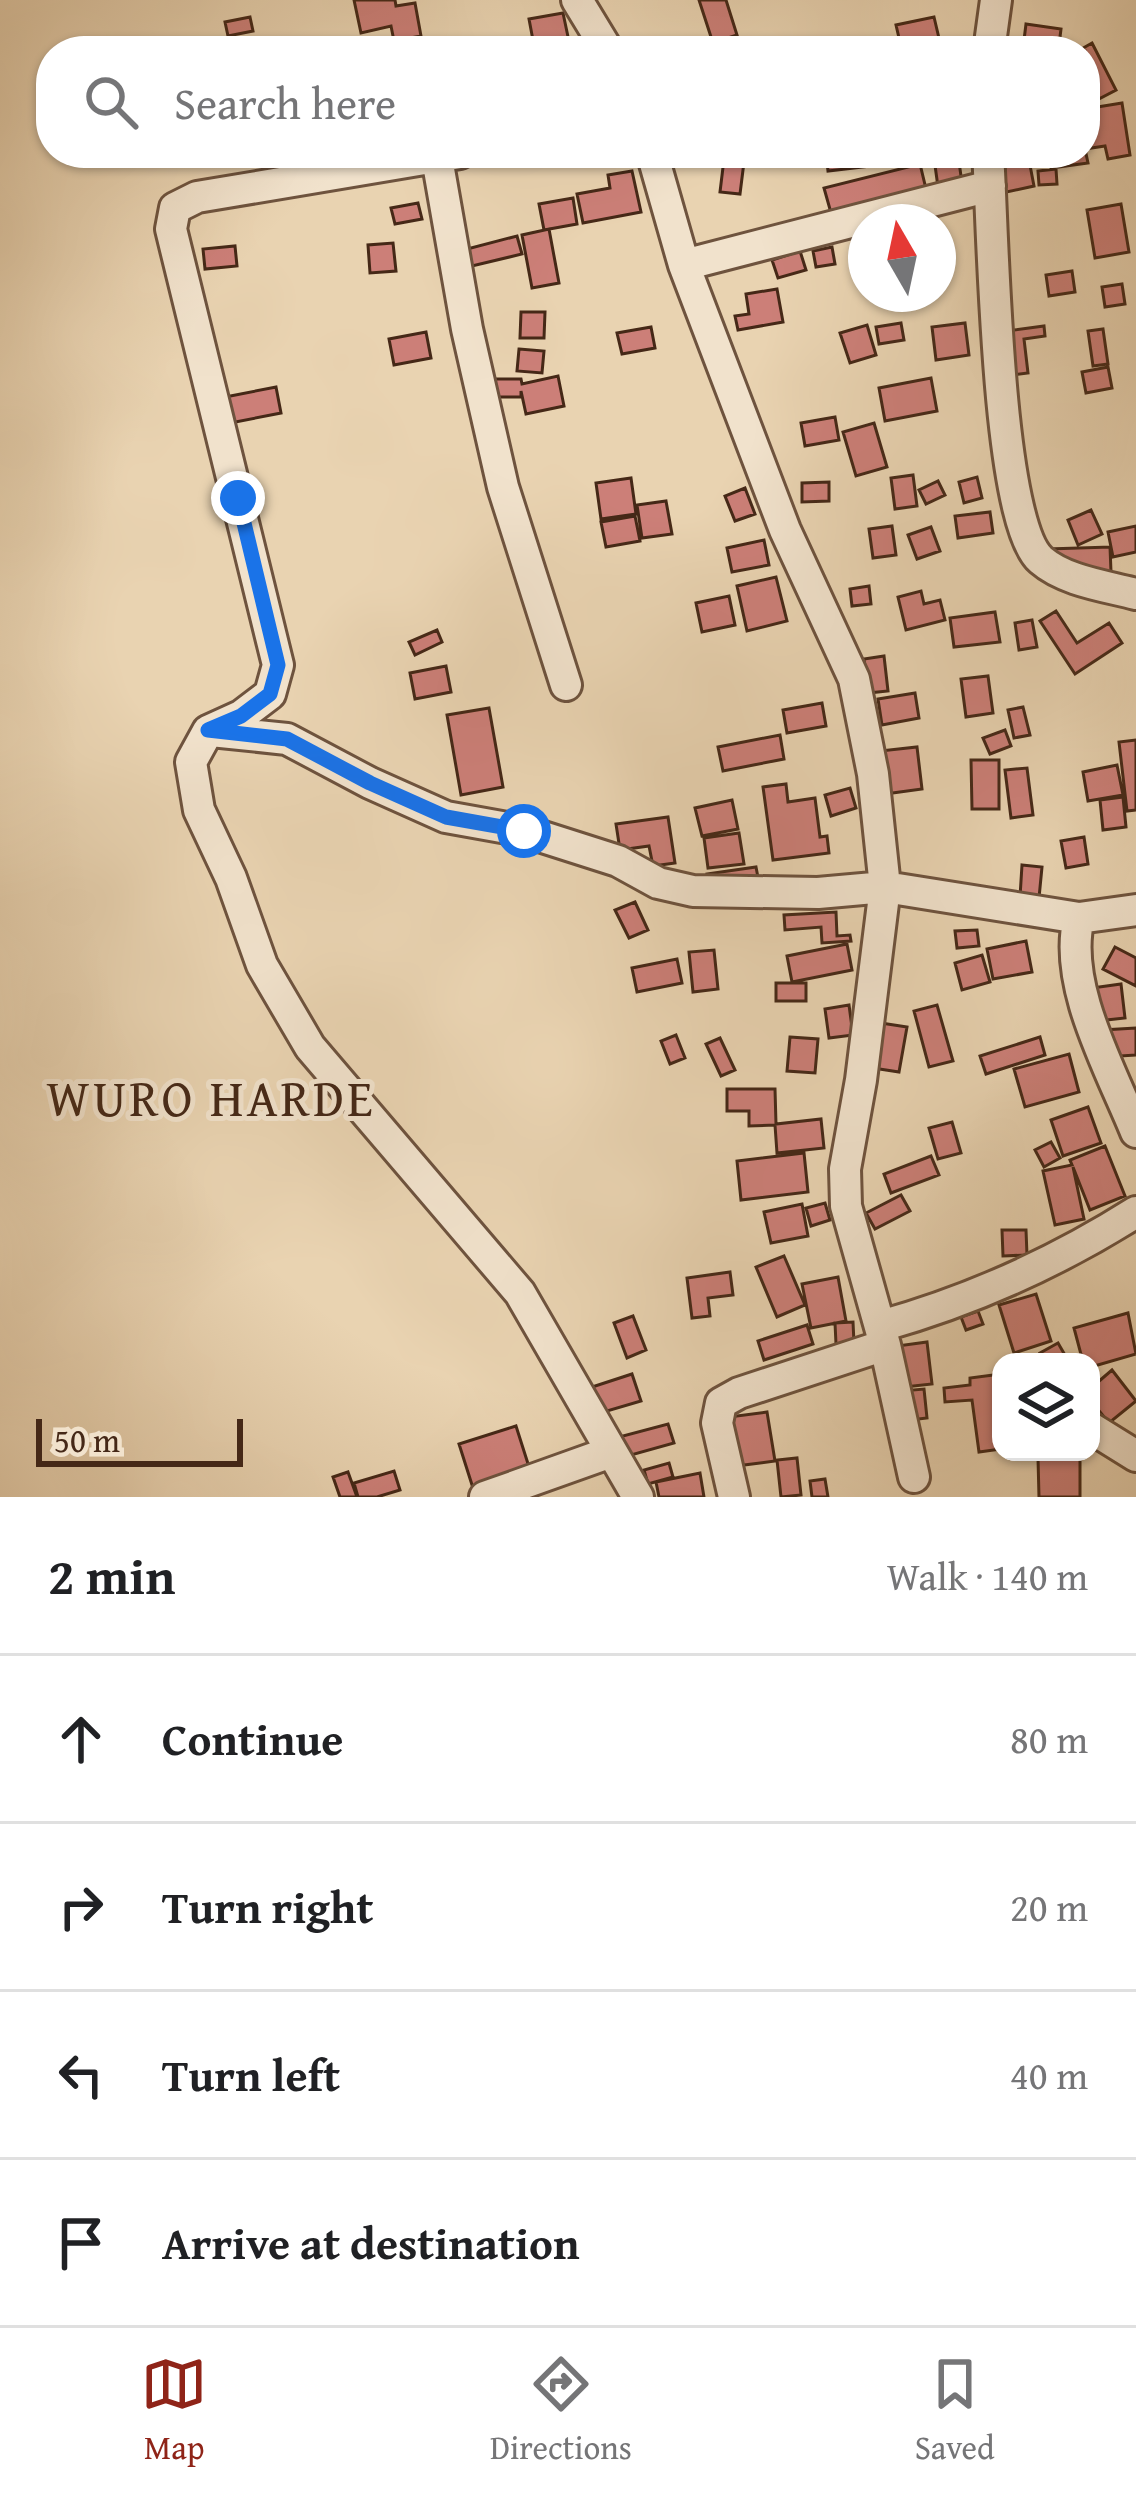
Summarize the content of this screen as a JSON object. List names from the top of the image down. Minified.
{"districts":["WURO HARDE"],"scale_bar":"50 m","north":"top","page":{"search":"Search here","scale":"50 m","heading":["2 min","Walk · 140 m"],"list":[["Continue","80 m"],["Turn right","20 m"],["Turn left","40 m"],"Arrive at destination"],"nav":["Map","Directions","Saved"]}}
